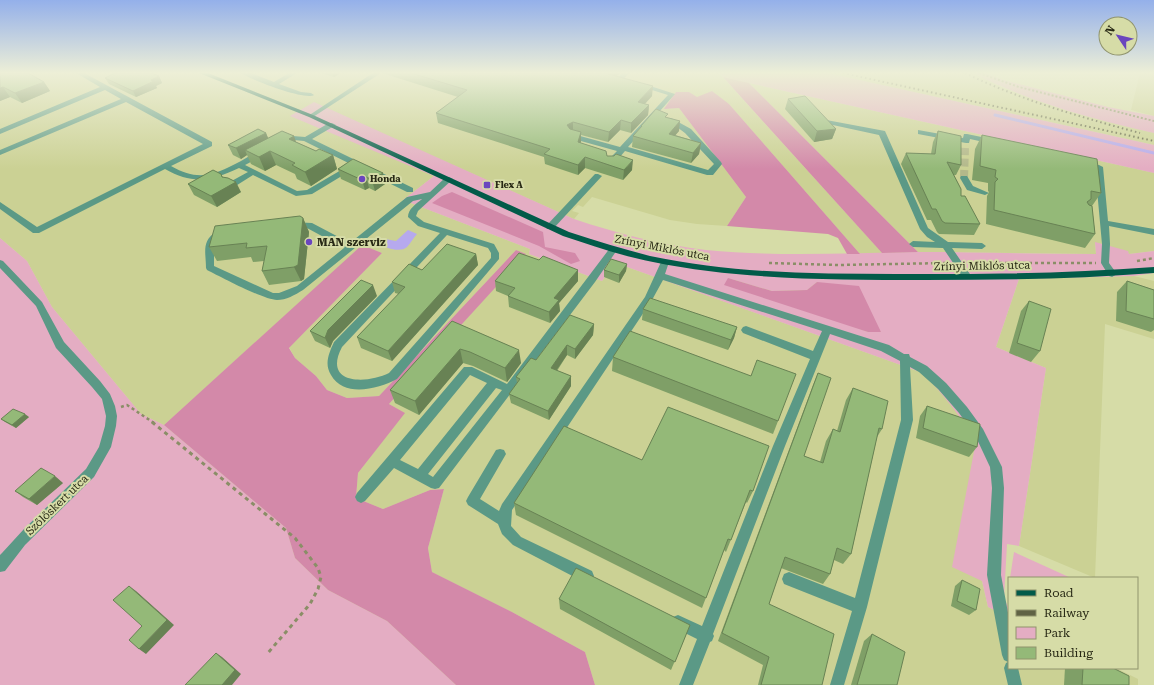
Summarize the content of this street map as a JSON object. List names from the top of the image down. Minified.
{"streets":{"main road":["Zrínyi Miklós utca"],"street":["Szőlőskert utca"]},"places":{"other":["Honda","MAN szerviz"],"transit":["Flex A"]},"legend":["Road","Railway","Park","Building"],"north":"top left"}
